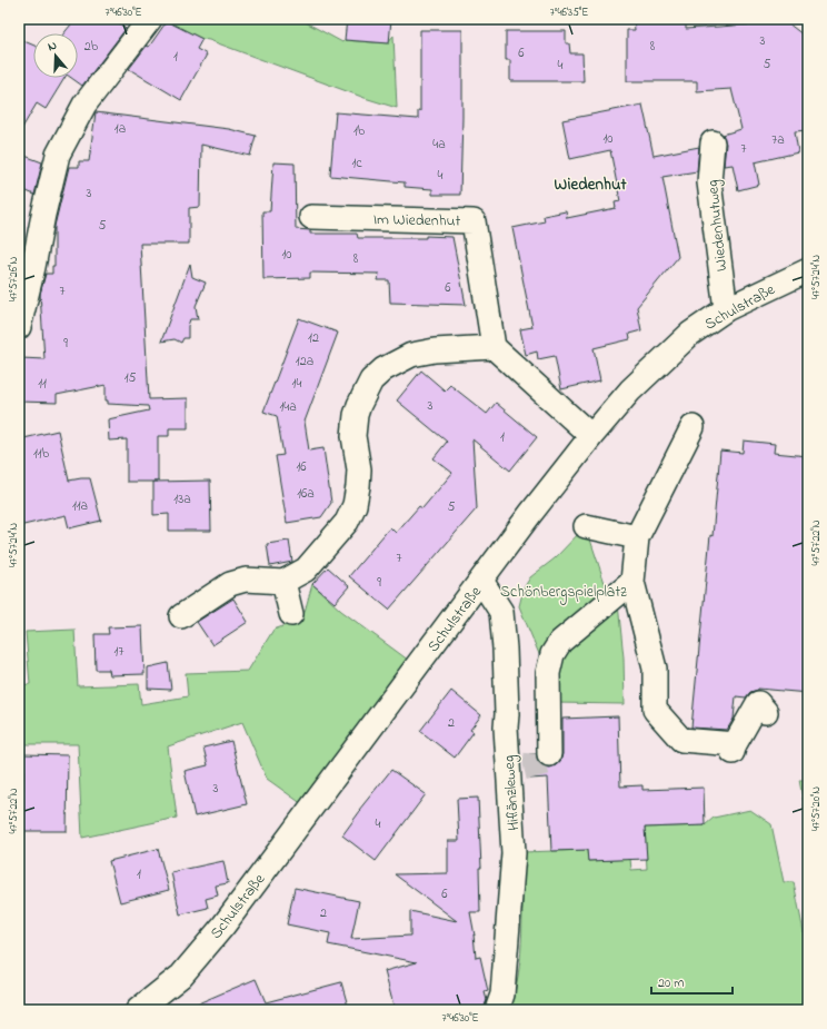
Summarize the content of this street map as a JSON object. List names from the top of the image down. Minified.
{"streets":{"street":["Im Wiedenhut","Wiedenhutweg","Schulstraße","Hiflänzleweg"]},"crossings":[["Wiedenhutweg","Schulstraße"],["Schulstraße","Hiflänzleweg"]],"districts":["Wiedenhut"],"parks":["Schönbergspielplatz"],"house_numbers":["3","2b","8","6","1","5","4","1a","1b","10","7a","4a","7","1c","4","3","5","10","8","6","7","12","9","12a","15","11","14","3","14a","1","11b","16","16a","13a","11a","5","7","9","17","2","3","4","1","6","2"],"scale_bar":"20 m","north":"top","coordinates":["7°46'30\"E","7°46'35\"E","47°57'24\"N","47°57'26\"N","47°57'22\"N","47°57'20\"N"]}
